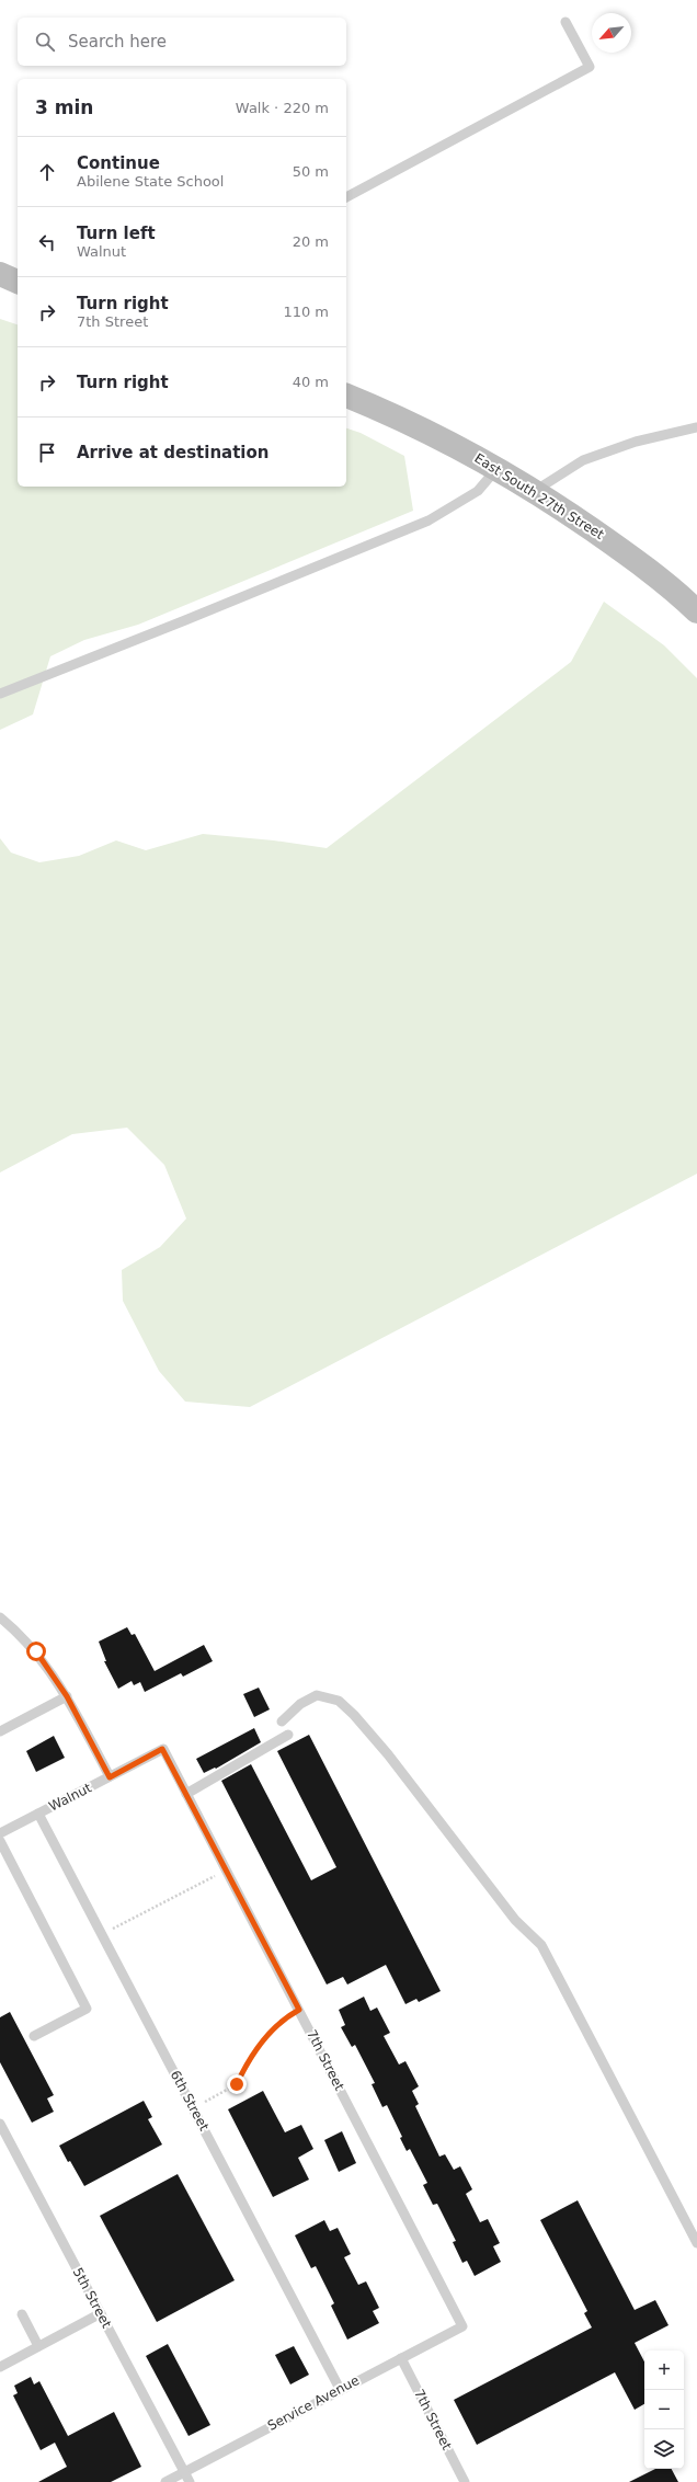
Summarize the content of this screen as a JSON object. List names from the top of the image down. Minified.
{"streets":{"main road":["East South 27th Street"],"lane":["Walnut","7th Street","6th Street","5th Street","Service Avenue"]},"crossings":[["Walnut","7th Street"],["Walnut","6th Street"],["7th Street","Service Avenue"],["6th Street","Service Avenue"],["5th Street","Service Avenue"]],"north":"bottom left","page":{"search":"Search here","heading":["3 min","Walk · 220 m"],"list":[["Continue","Abilene State School","50 m"],["Turn left","Walnut","20 m"],["Turn right","7th Street","110 m"],["Turn right","40 m"],"Arrive at destination"],"map_buttons":["+","−"]}}
